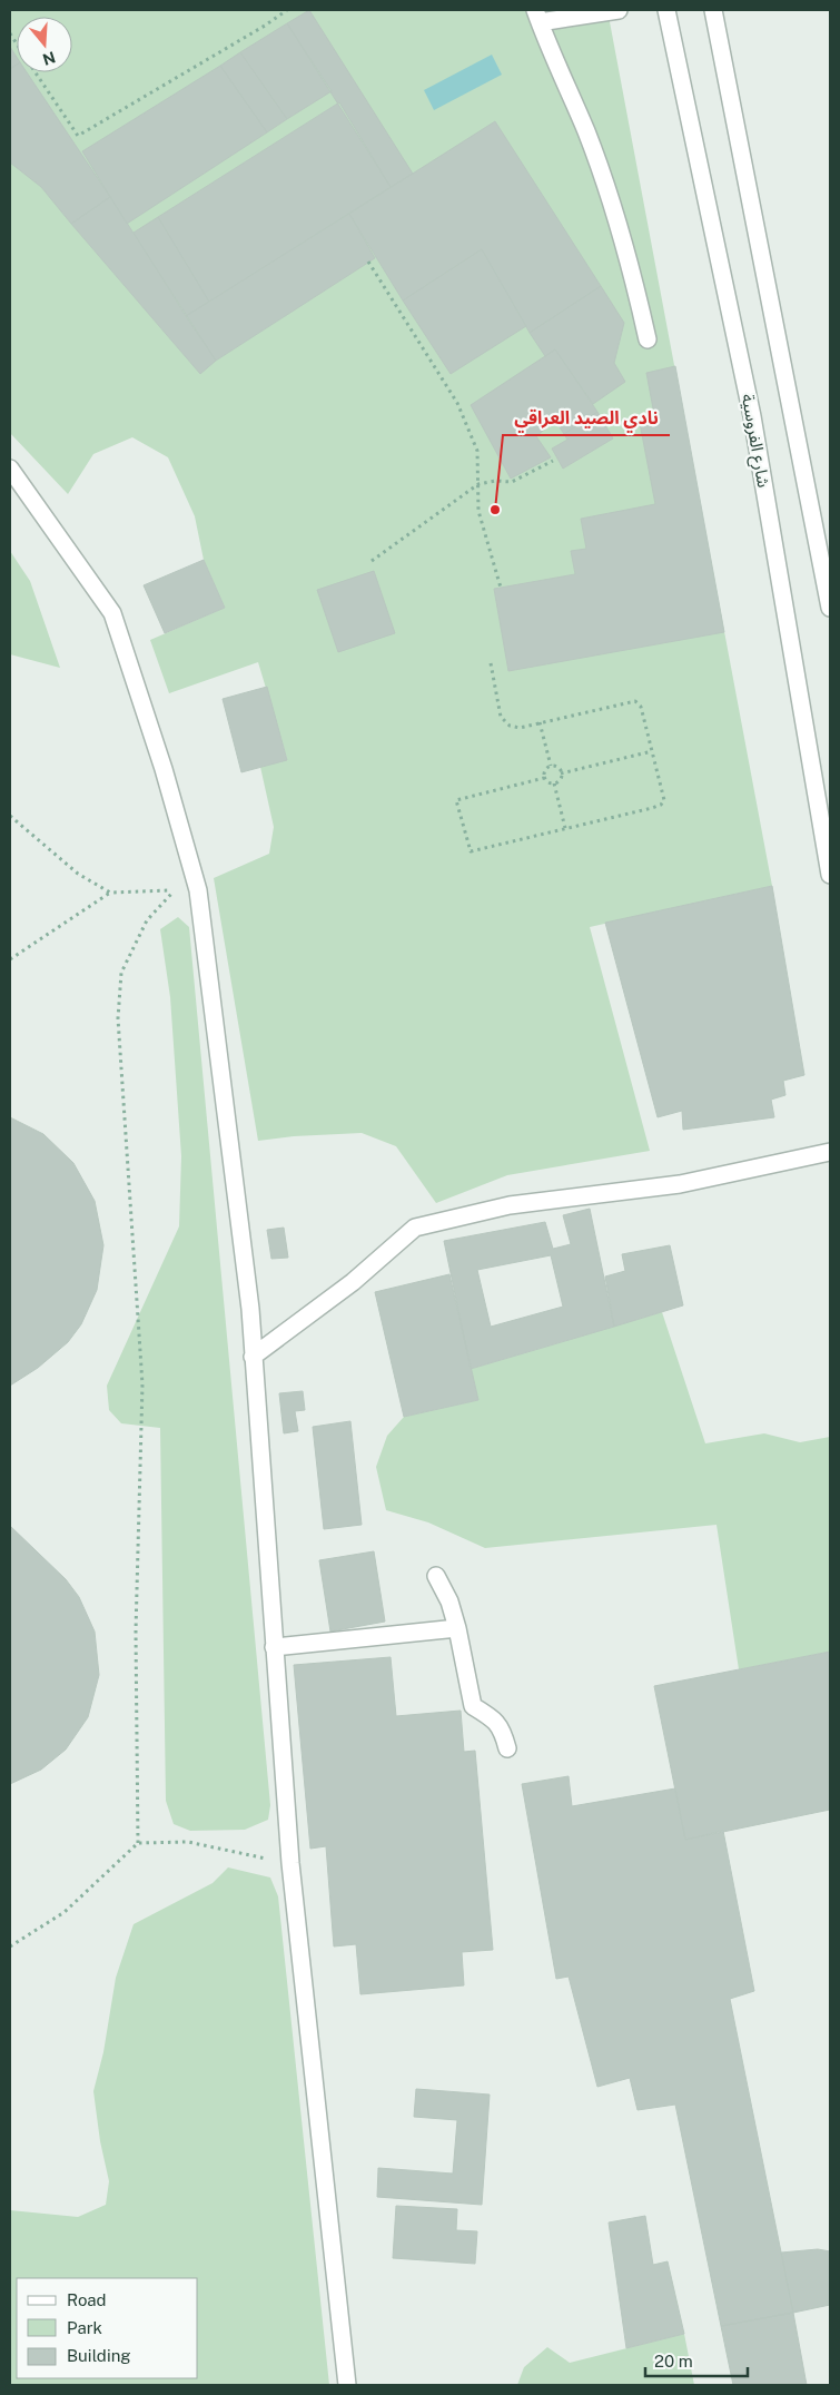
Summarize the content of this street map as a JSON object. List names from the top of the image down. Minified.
{"streets":{"street":["شارع الفروسية"]},"places":["نادي الصيد العراقي"],"legend":["Road","Park","Building"],"scale_bar":"20 m","north":"bottom"}
